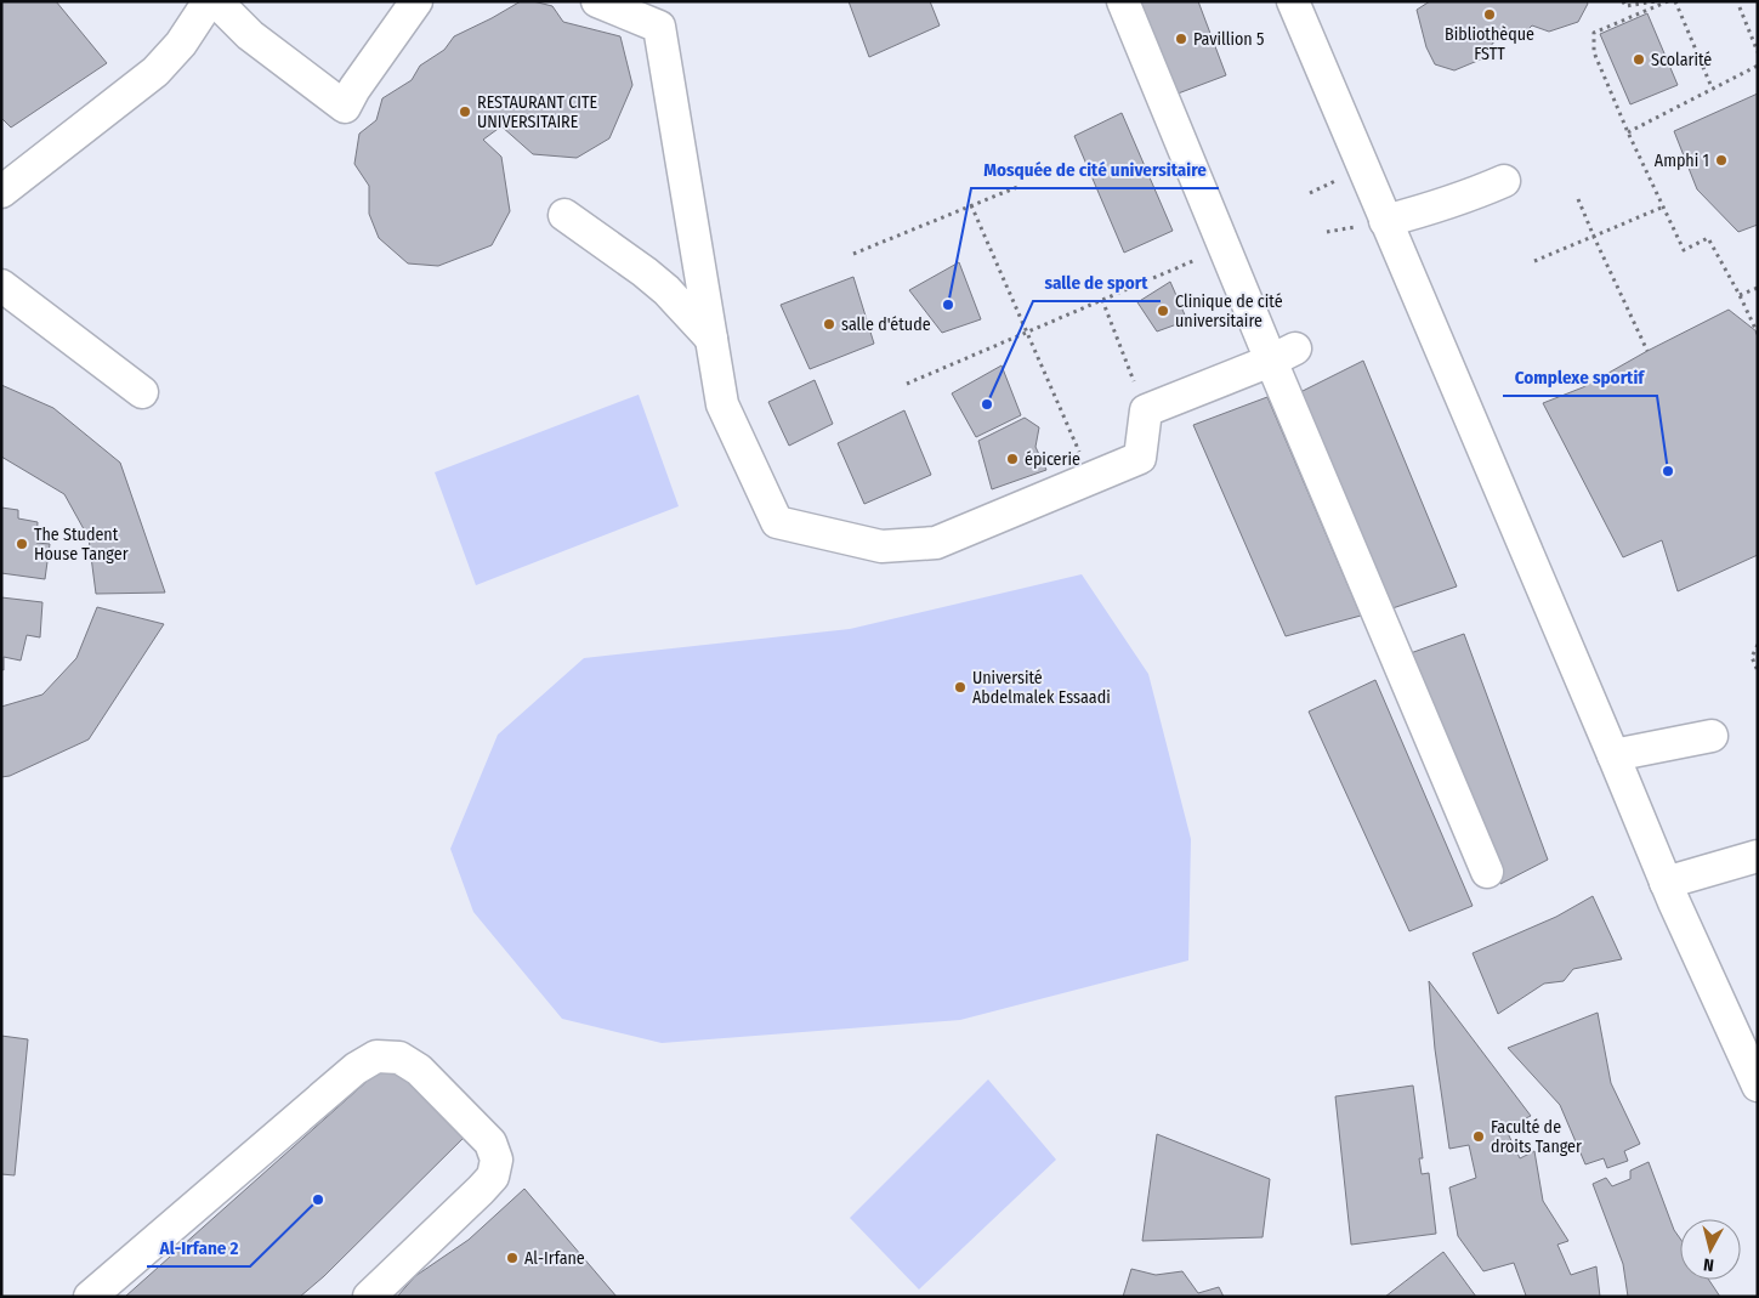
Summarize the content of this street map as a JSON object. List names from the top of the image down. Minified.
{"places":["Bibliothèque FSTT","Pavillion 5","Scolarité","RESTAURANT CITE UNIVERSITAIRE","Amphi 1","Mosquée de cité universitaire","Clinique de cité universitaire","salle d'étude","salle de sport","épicerie","Complexe sportif","The Student House Tanger","Université Abdelmalek Essaadi","Faculté de droits Tanger","Al-Irfane 2","Al-Irfane"],"north":"bottom"}
